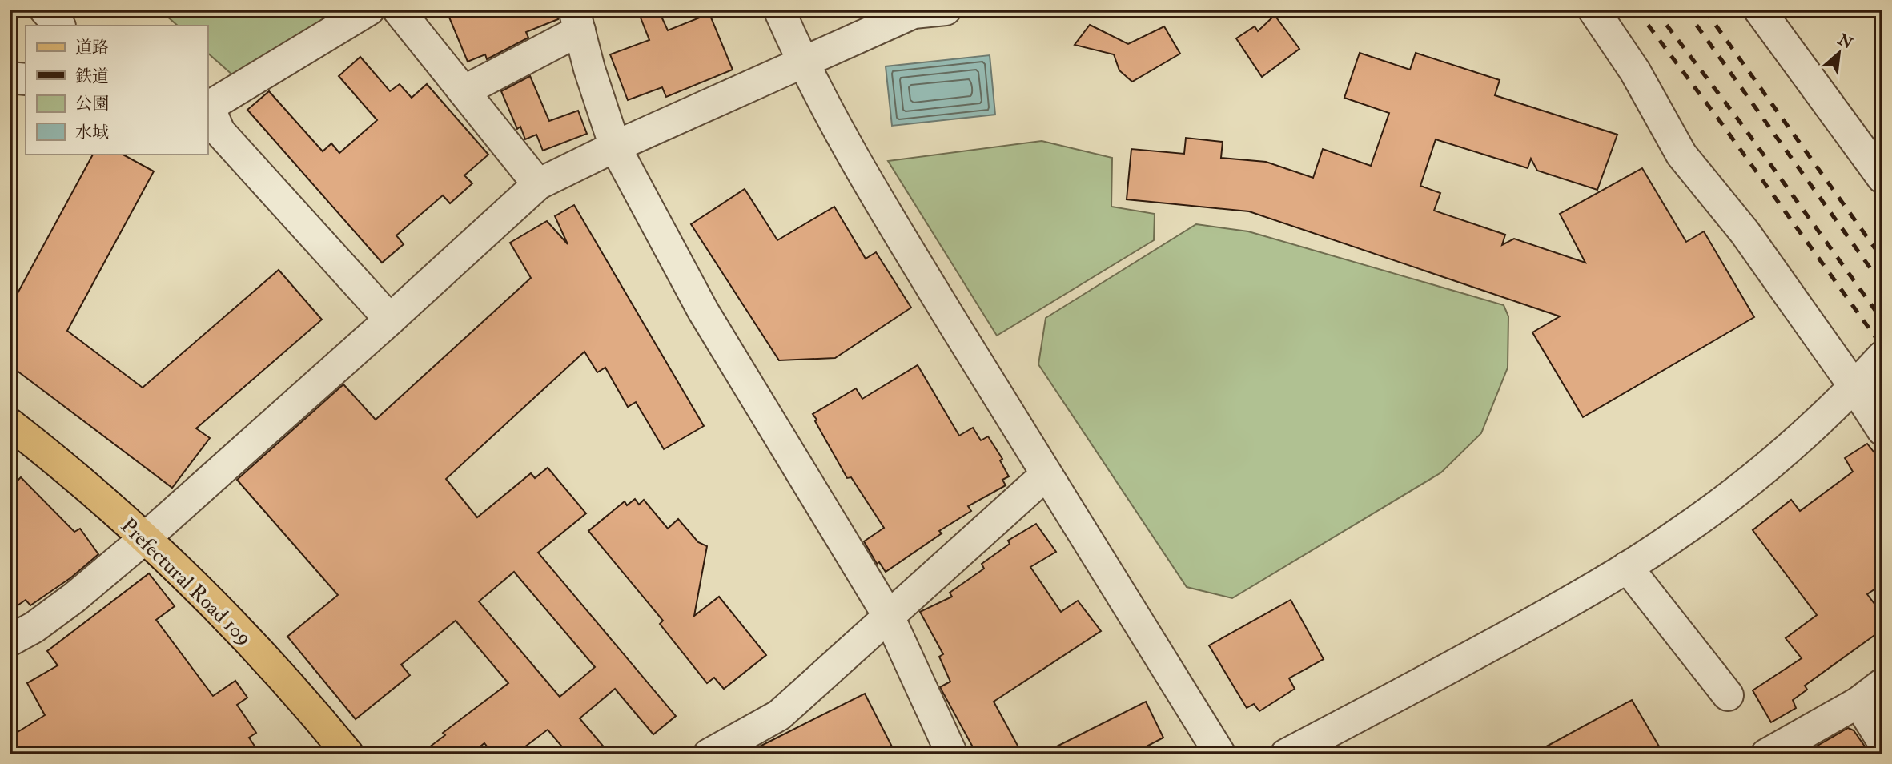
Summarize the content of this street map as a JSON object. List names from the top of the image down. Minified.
{"streets":{"main road":["Prefectural Road 109"]},"legend":["道路","鉄道","公園","水域"],"north":"top right"}
